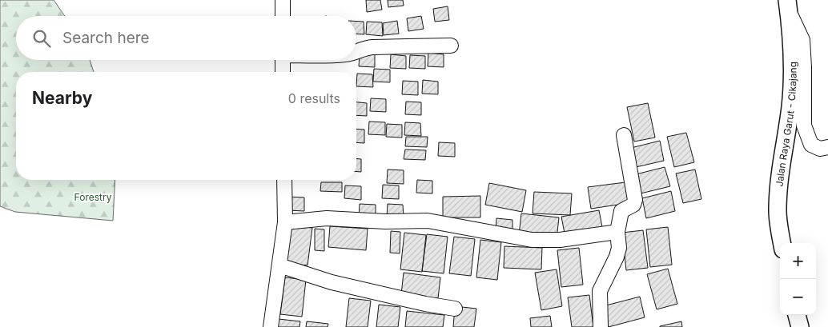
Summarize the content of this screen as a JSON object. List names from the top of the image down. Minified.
{"streets":{"main road":["Jalan Raya Garut - Cikajang"]},"parks":["Forestry"],"page":{"search":"Search here","heading":["Nearby","0 results"],"map_buttons":["+","−"]}}
